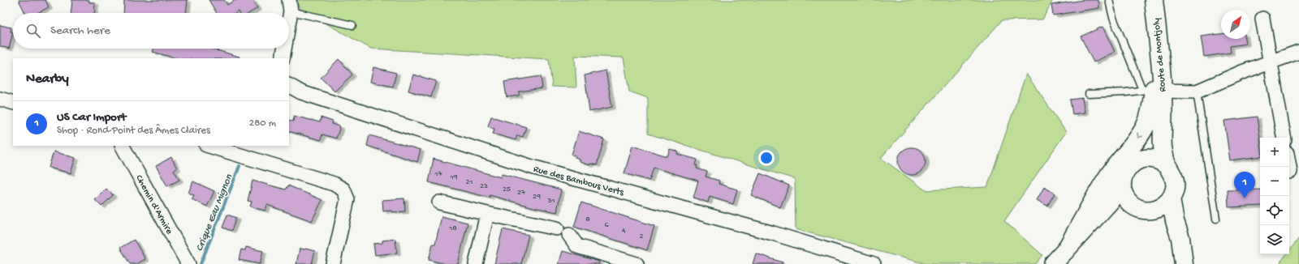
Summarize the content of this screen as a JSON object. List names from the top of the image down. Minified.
{"streets":{"main road":["Route de Montjoly"],"street":["Rue des Bambous Verts","Chemin d'Armire"]},"water":["Crique Eau Mignon"],"house_numbers":["17","19","21","23","25","27","29","31","8","6","18","4","2"],"north":"top right","page":{"search":"Search here","heading":"Nearby","list":[{"mark":"1","name":"US Car Import","note":"Shop · Rond-Point des Âmes Claires","value":"280 m"}],"map_buttons":["+","−"],"pins":"1"}}
